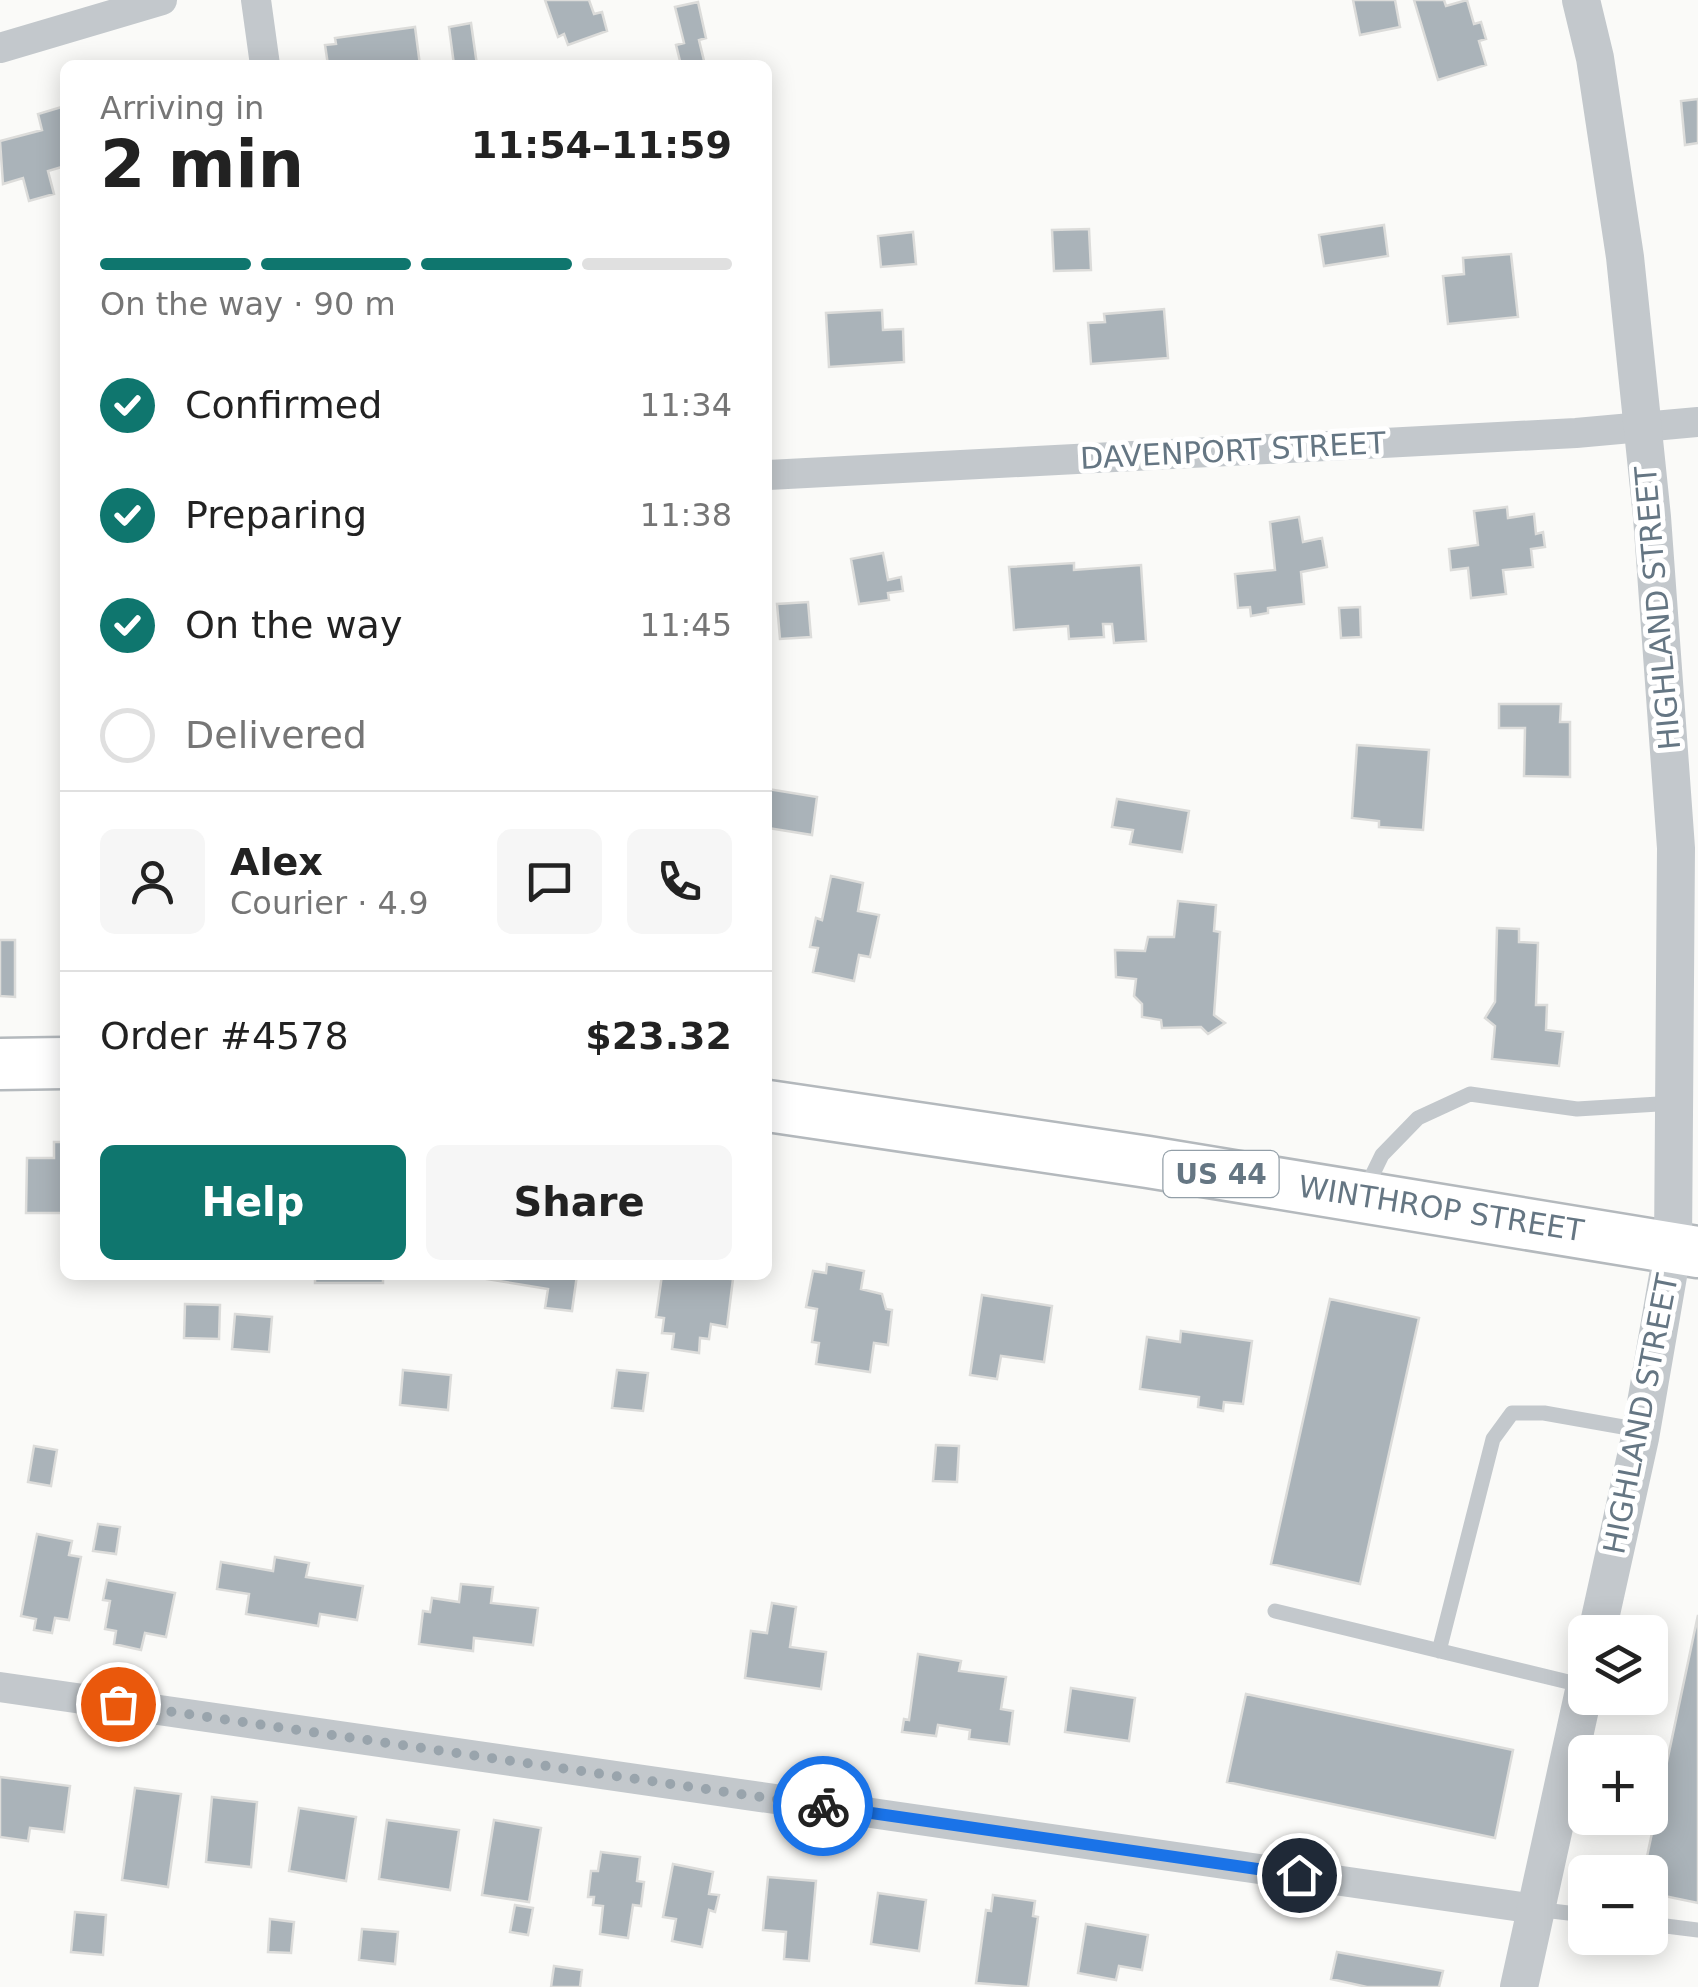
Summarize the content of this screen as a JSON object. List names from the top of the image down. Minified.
{"streets":{"highway":["US 44","WINTHROP STREET"],"street":["DAVENPORT STREET","HIGHLAND STREET"]},"crossings":[["DAVENPORT STREET","HIGHLAND STREET"],["HIGHLAND STREET","WINTHROP STREET"]],"page":{"heading":["2 min","Arriving in","11:54–11:59"],"panel":["Alex","Courier · 4.9","Order #4578","$23.32"],"bar":"On the way · 90 m","list":[["Confirmed","11:34"],["Preparing","11:38"],["On the way","11:45"],"Delivered"],"buttons":["Help","Share"],"map_buttons":["+","−"]}}
